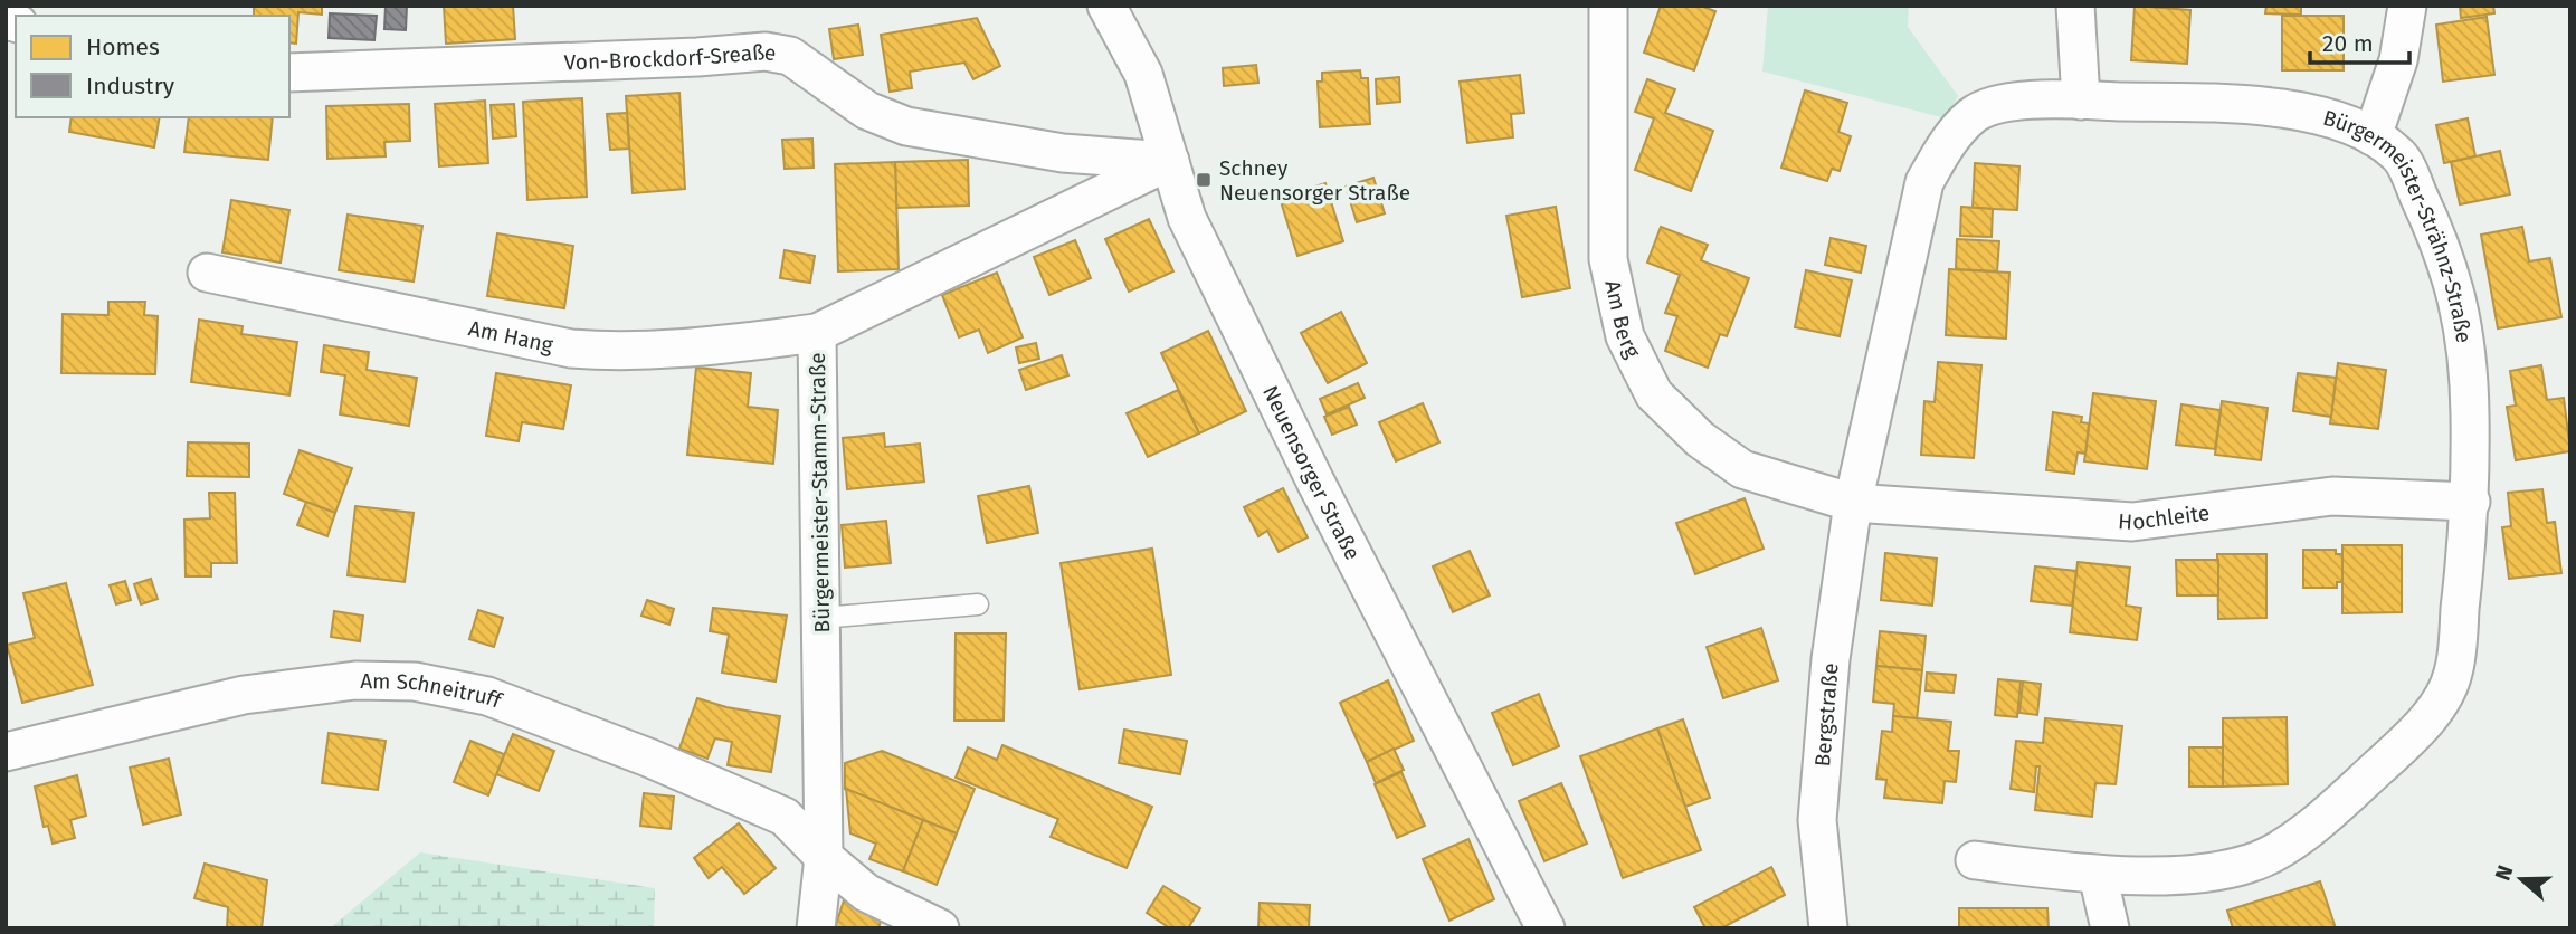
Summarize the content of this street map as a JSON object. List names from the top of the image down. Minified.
{"streets":{"street":["Von-Brockdorf-Sreaße","Bürgermeister-Strähnz-Straße","Am Berg","Am Hang","Neuensorger Straße","Bürgermeister-Stamm-Straße","Hochleite","Am Schneitruff","Bergstraße"]},"crossings":[["Von-Brockdorf-Sreaße","Neuensorger Straße"],["Von-Brockdorf-Sreaße","Bürgermeister-Stamm-Straße"],["Bürgermeister-Strähnz-Straße","Am Berg"],["Bürgermeister-Strähnz-Straße","Hochleite"],["Bürgermeister-Strähnz-Straße","Bergstraße"],["Am Berg","Hochleite"],["Am Berg","Bergstraße"],["Am Hang","Bürgermeister-Stamm-Straße"],["Neuensorger Straße","Bürgermeister-Stamm-Straße"],["Bürgermeister-Stamm-Straße","Am Schneitruff"],["Hochleite","Bergstraße"]],"places":{"transit":["Schney Neuensorger Straße"]},"legend":["Homes","Industry"],"scale_bar":"20 m","north":"left"}
